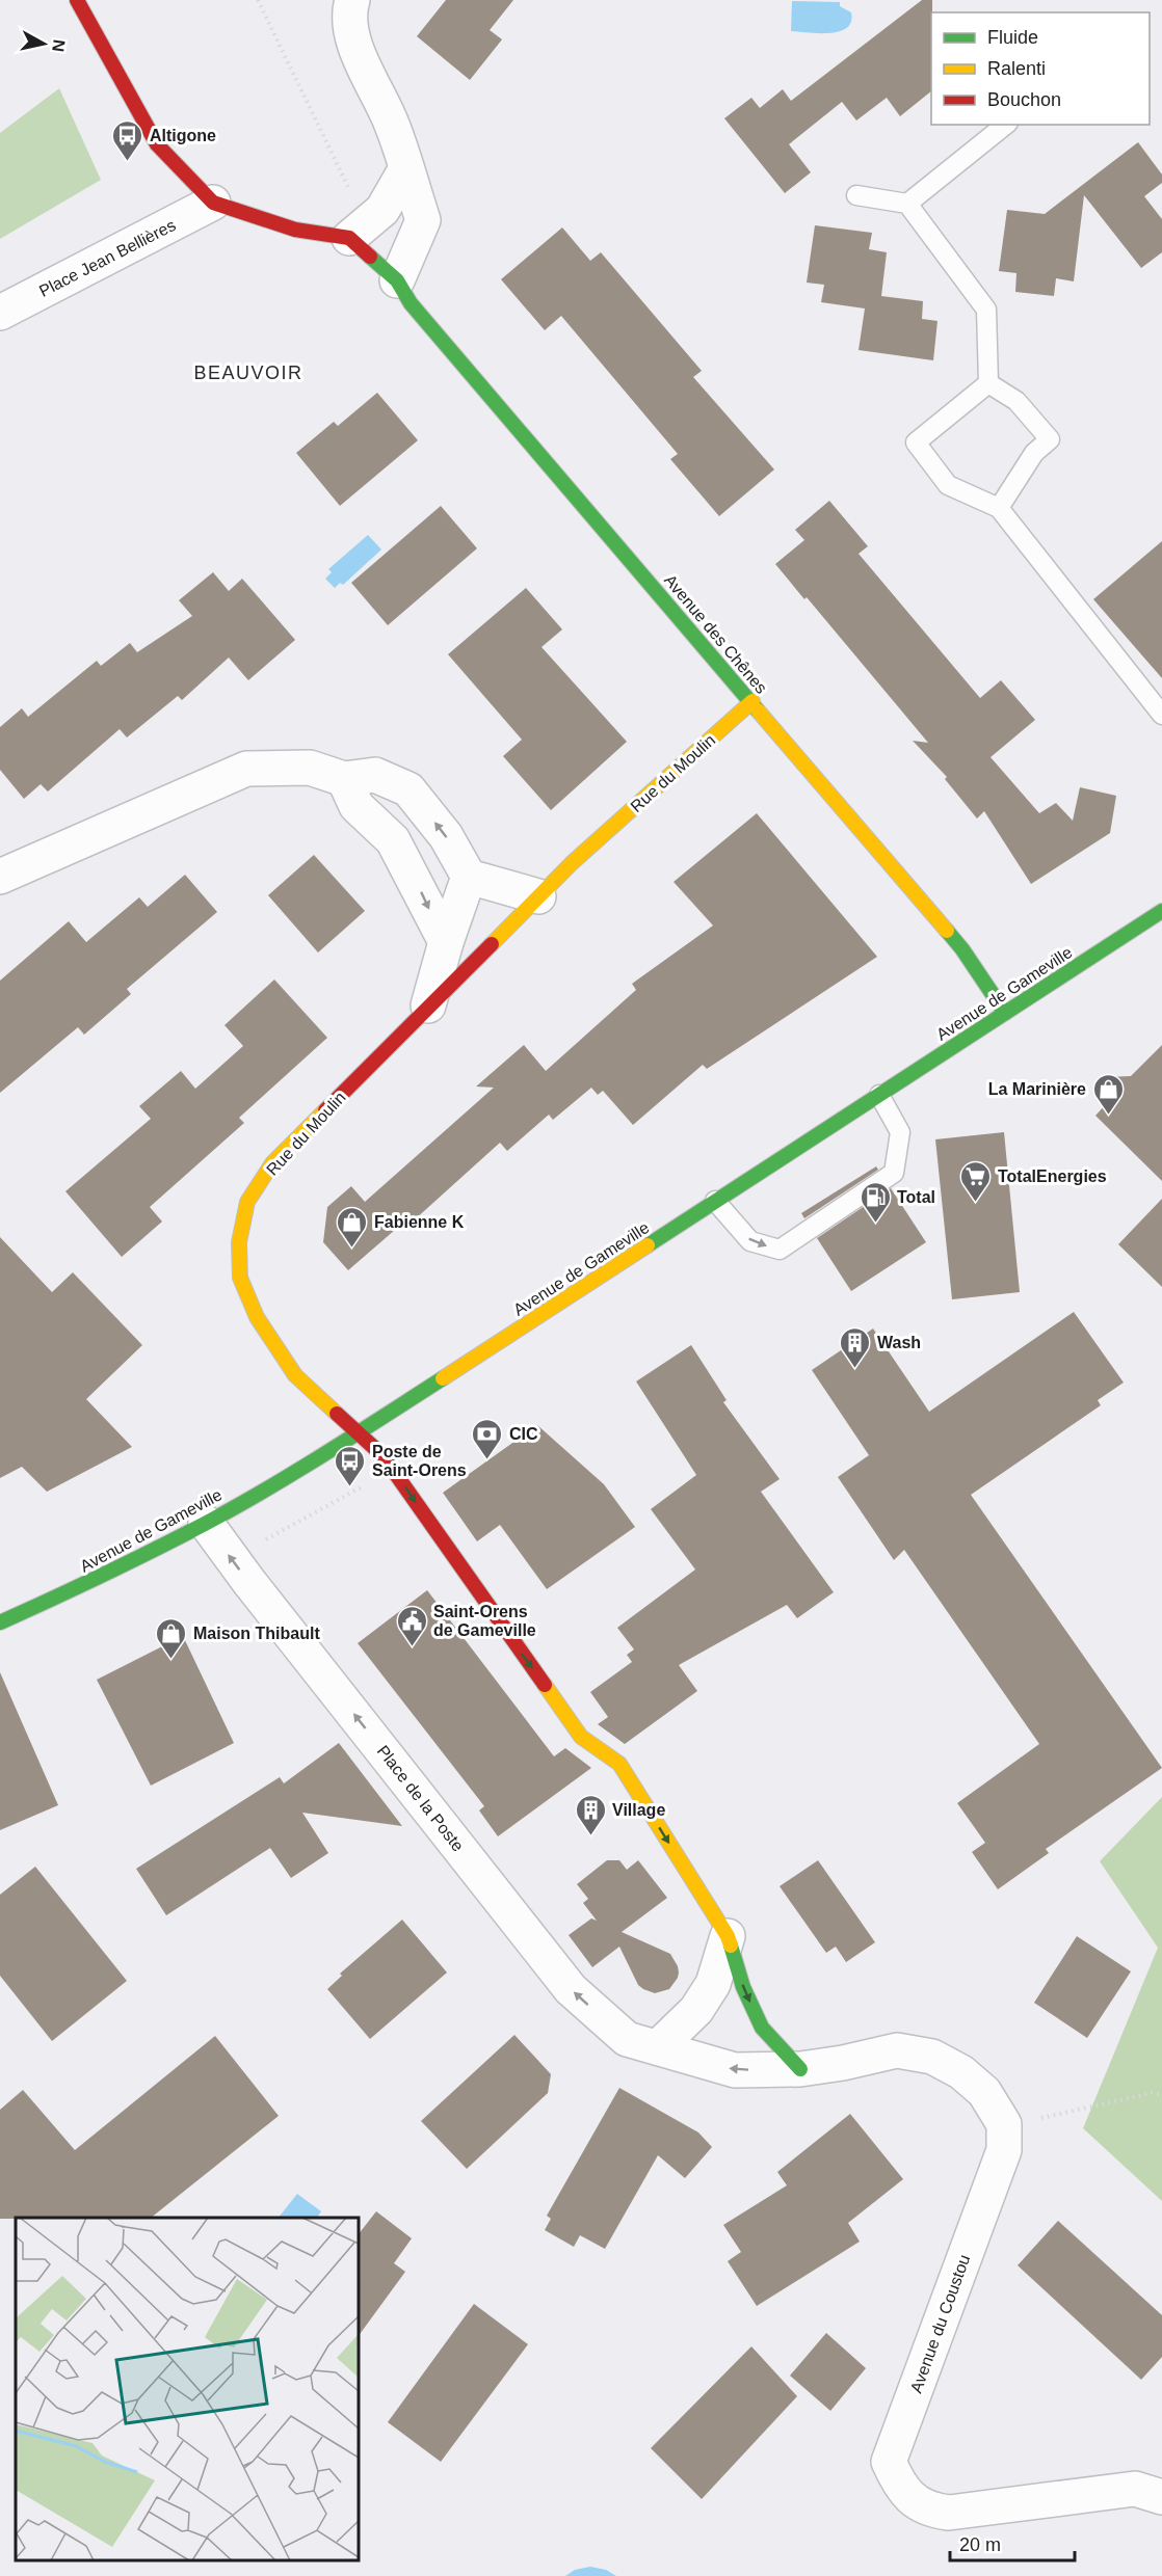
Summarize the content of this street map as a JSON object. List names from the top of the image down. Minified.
{"streets":{"street":["Place Jean Bellières","Avenue des Chênes","Rue du Moulin","Avenue de Gameville","Place de la Poste","Avenue du Coustou"]},"crossings":[["Avenue des Chênes","Rue du Moulin"],["Avenue des Chênes","Avenue de Gameville"],["Rue du Moulin","Avenue de Gameville"],["Avenue de Gameville","Place de la Poste"]],"districts":["BEAUVOIR"],"places":{"bus stop":["Altigone","Poste de Saint-Orens"],"shop":["La Marinière","Fabienne K","Maison Thibault"],"supermarket":["TotalEnergies"],"fuel station":["Total"],"building":["Wash","Village"],"bank":["CIC"],"public building":["Saint-Orens de Gameville"]},"legend":["Fluide","Ralenti","Bouchon"],"scale_bar":"20 m","north":"right"}
